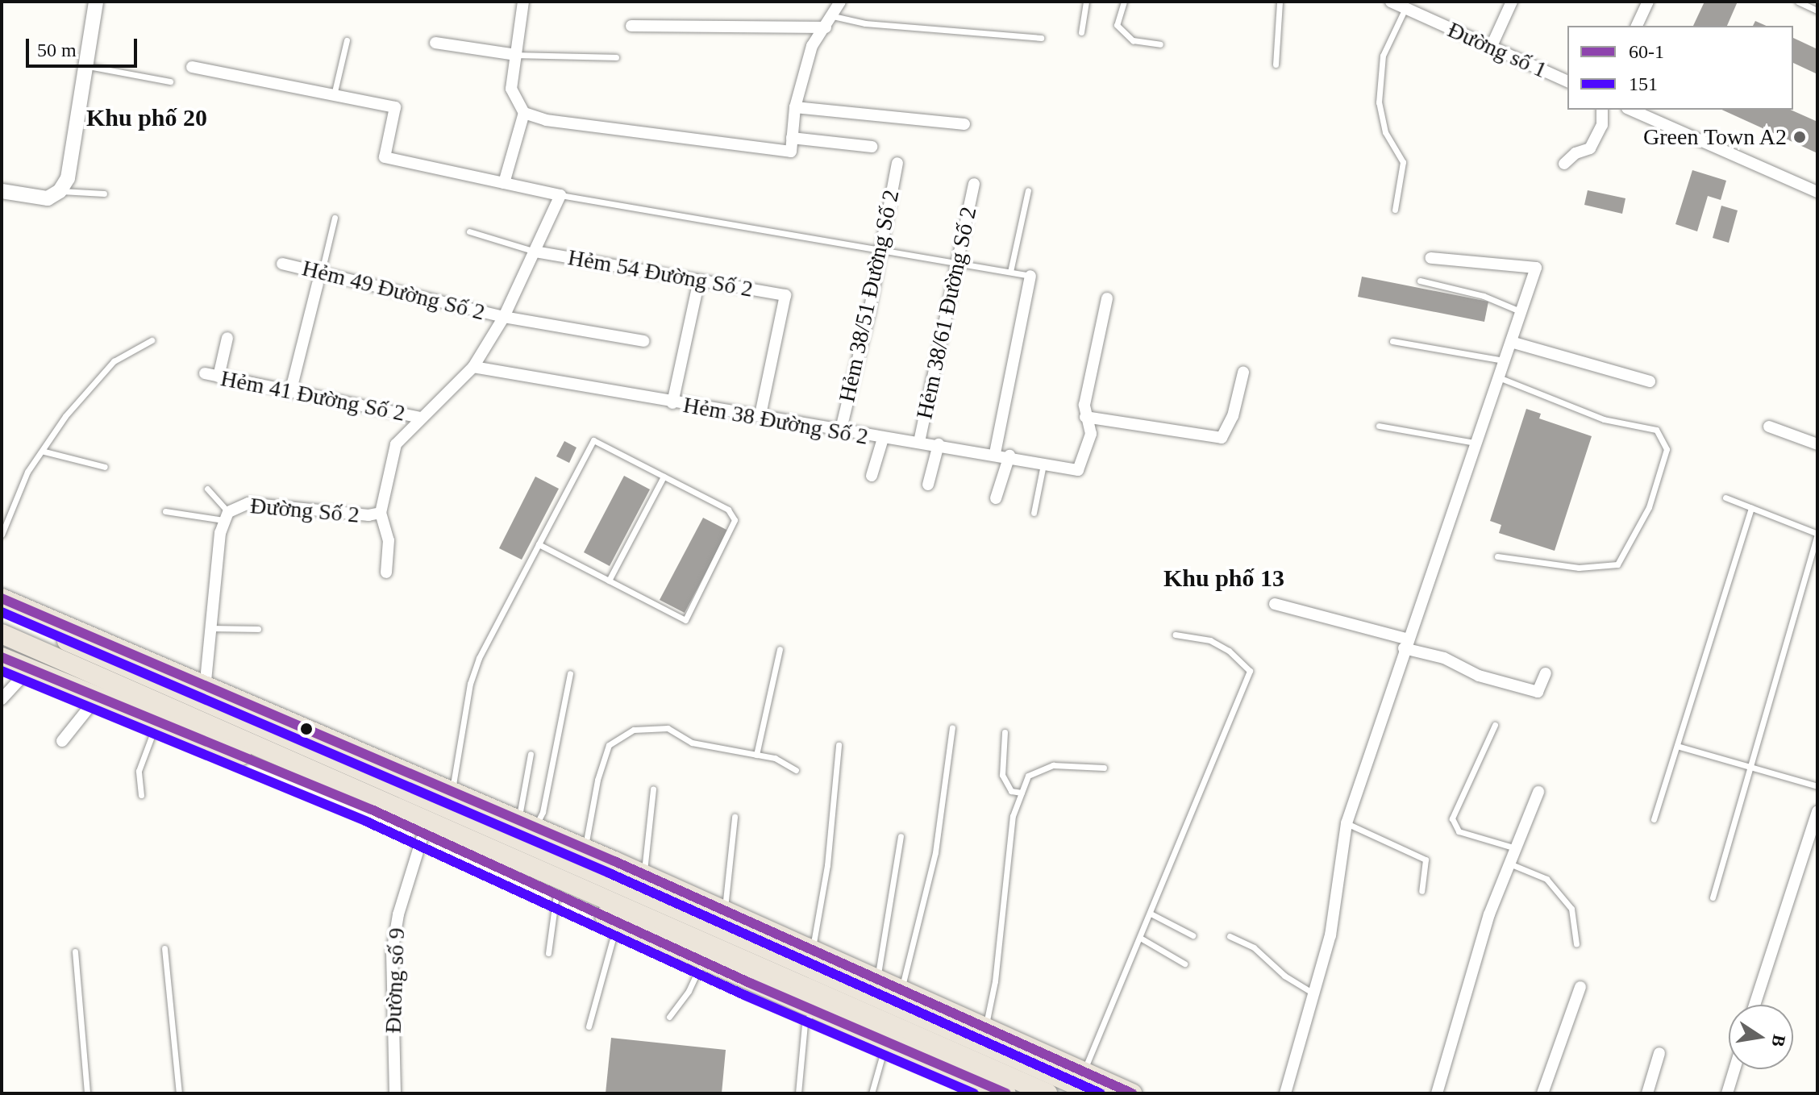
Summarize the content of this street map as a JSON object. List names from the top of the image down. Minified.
{"streets":{"street":["Đường số 1","Hẻm 54 Đường Số 2","Hẻm 49 Đường Số 2","Hẻm 38/51 Đường Số 2","Hẻm 38/61 Đường Số 2","Hẻm 41 Đường Số 2","Hẻm 38 Đường Số 2","Đường Số 2","Đường số 9"]},"crossings":[["Hẻm 54 Đường Số 2","Hẻm 38 Đường Số 2"],["Hẻm 54 Đường Số 2","Đường Số 2"],["Hẻm 49 Đường Số 2","Đường Số 2"],["Hẻm 38/51 Đường Số 2","Hẻm 38 Đường Số 2"],["Hẻm 38/61 Đường Số 2","Hẻm 38 Đường Số 2"],["Hẻm 41 Đường Số 2","Đường Số 2"],["Hẻm 38 Đường Số 2","Đường Số 2"]],"districts":["Khu phố 20","Khu phố 13"],"places":["Green Town A2"],"lines":["transit line 60-1","transit line 151"],"legend":["60-1","151"],"scale_bar":"50 m","north":"right"}
